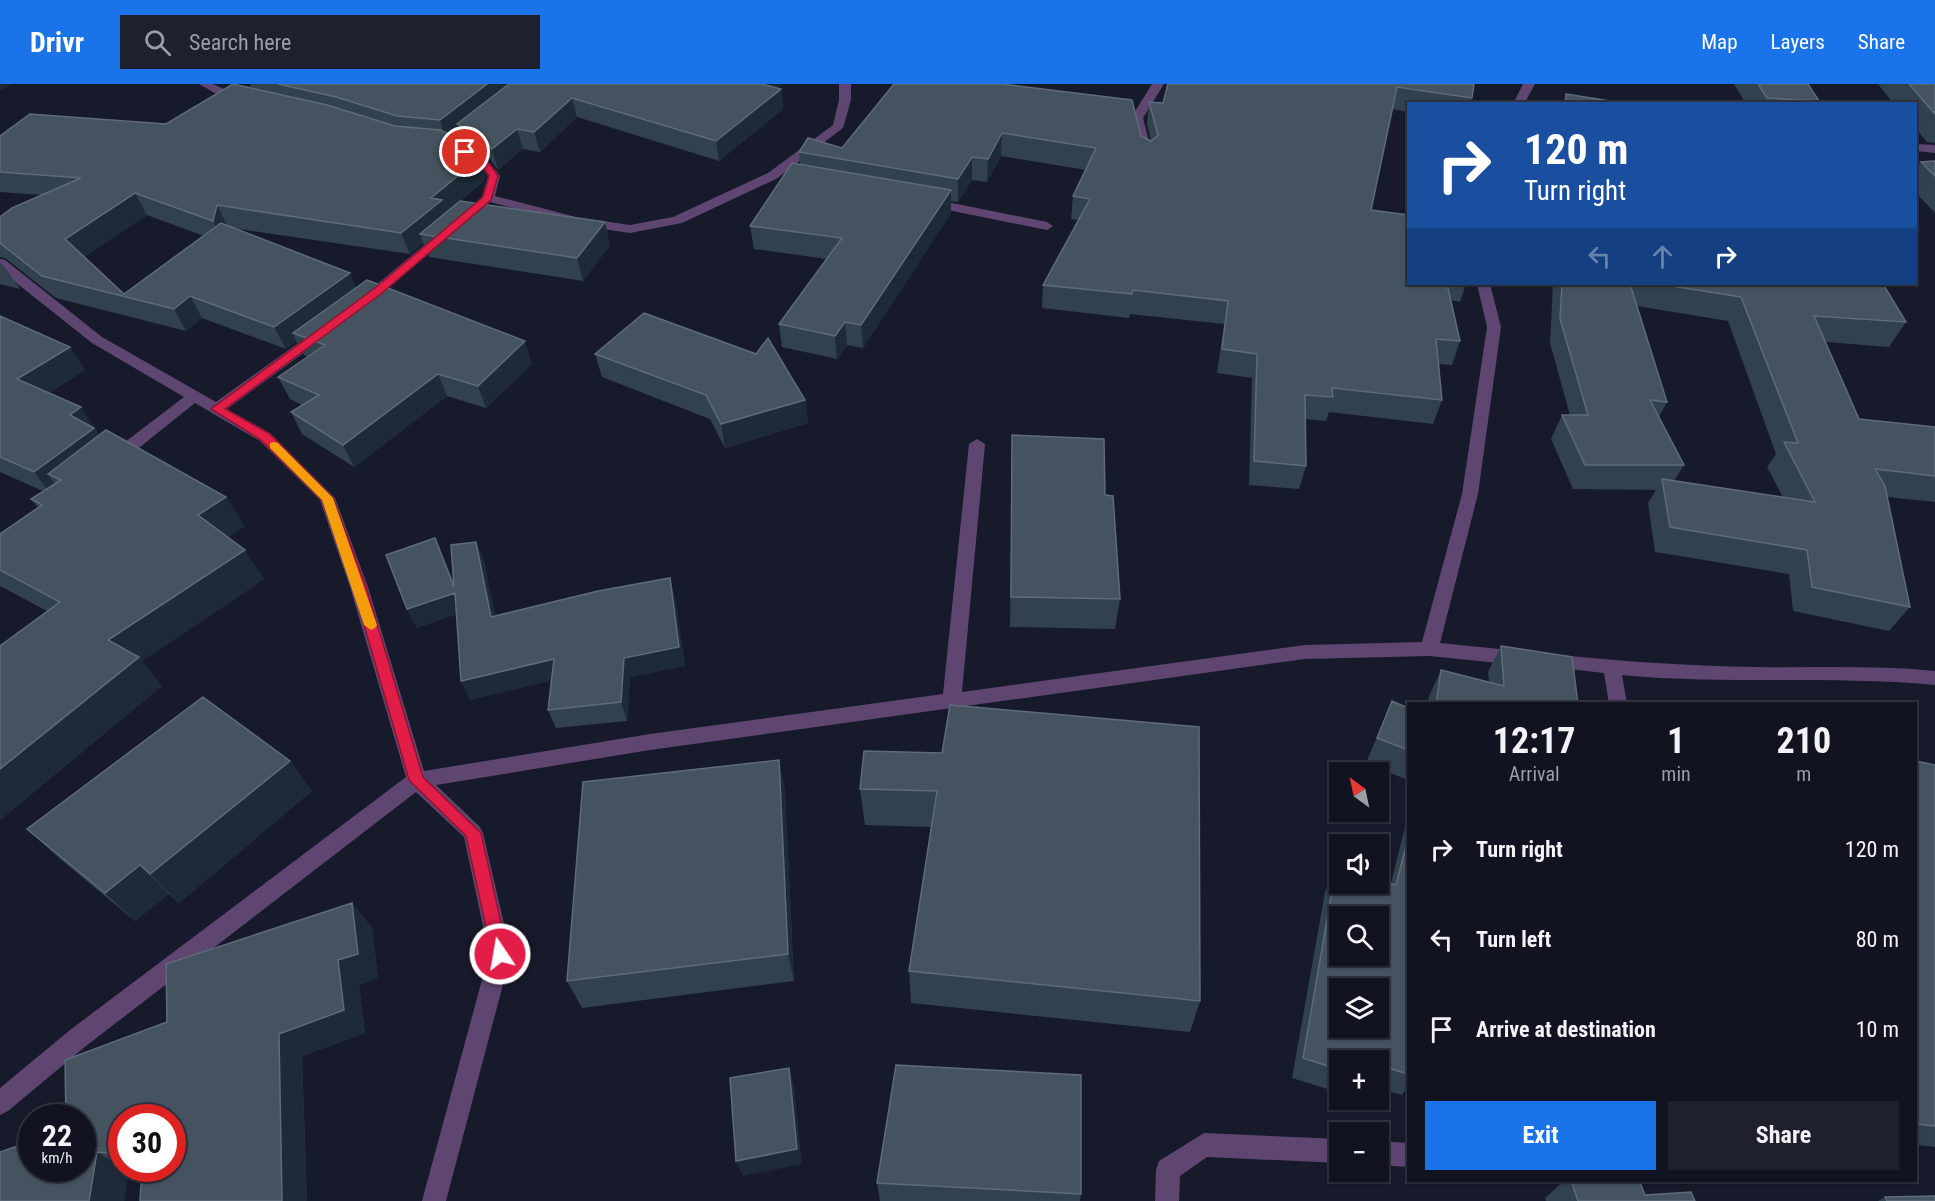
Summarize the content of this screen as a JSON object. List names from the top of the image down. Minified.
{"north":"top left","page":{"header":"Drivr","search":"Search here","nav":["Map","Layers","Share"],"turn":["120 m","Turn right"],"eta":["12:17","Arrival","1","min","210","m"],"map_buttons":["+","−"],"list":[{"name":"Turn right","value":"120 m"},{"name":"Turn left","value":"80 m"},{"name":"Arrive at destination","value":"10 m"}],"buttons":["Exit","Share"],"speed":"22 km/h","limit":"30"}}
